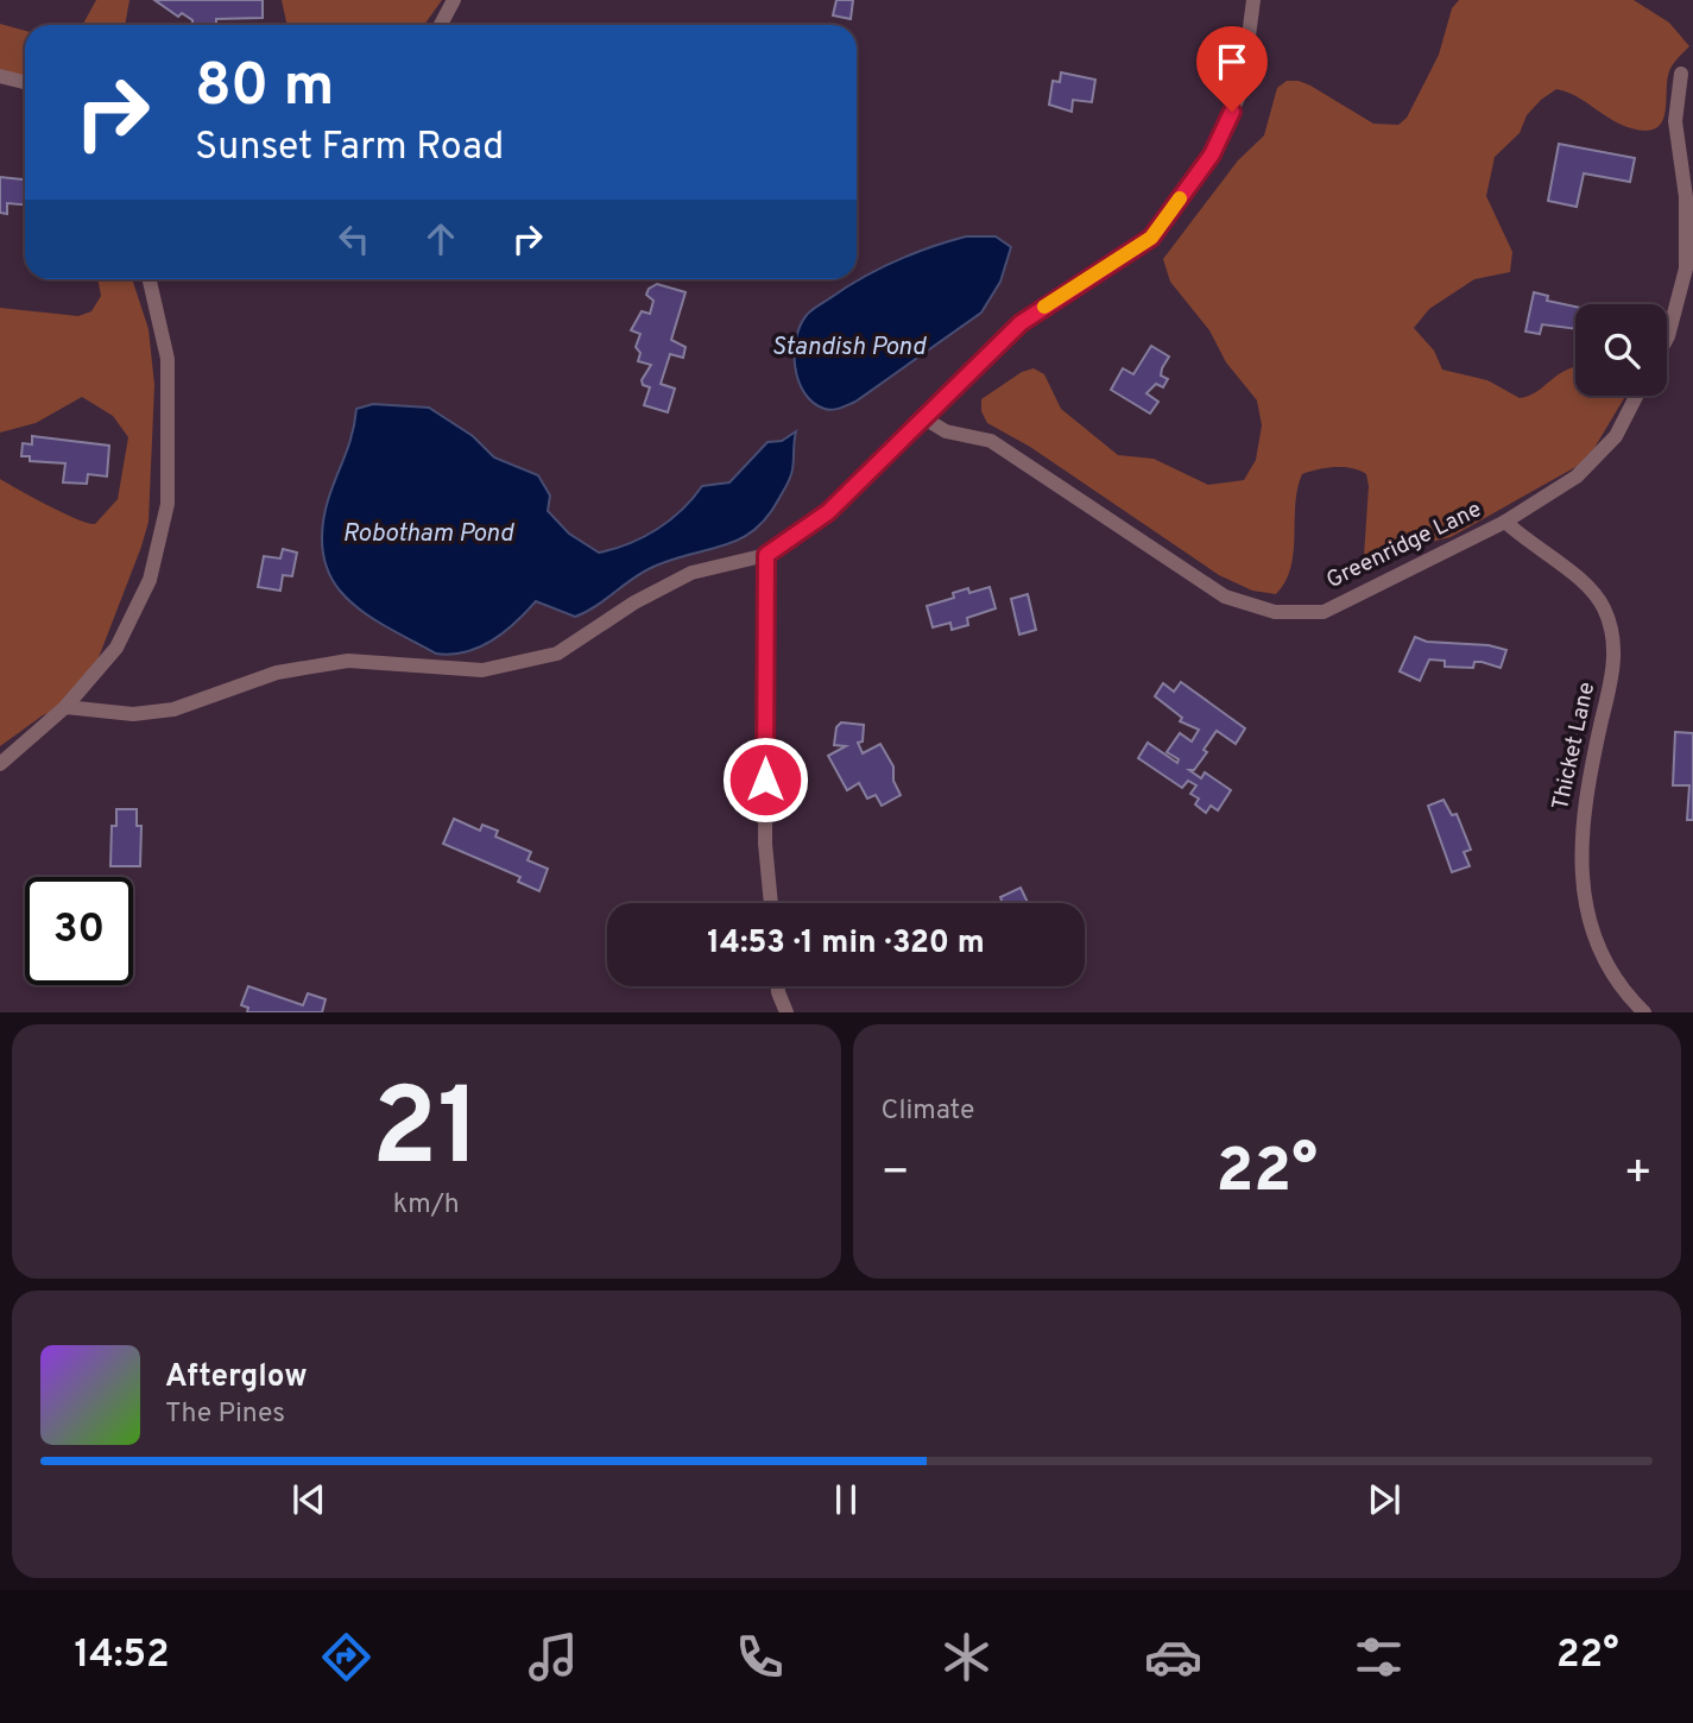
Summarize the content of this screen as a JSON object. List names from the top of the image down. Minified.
{"streets":{"street":["Greenridge Lane","Thicket Lane"]},"crossings":[["Greenridge Lane","Thicket Lane"]],"water":["Standish Pond","Robotham Pond"],"page":{"turn":["80 m","Sunset Farm Road"],"limit":"30","trip":"14:53 · 1 min · 320 m","tile":[["21","km/h"],"Climate"],"heat":["−","22°","+"],"song":["Afterglow","The Pines"],"tabs":["14:52","22°"]}}
